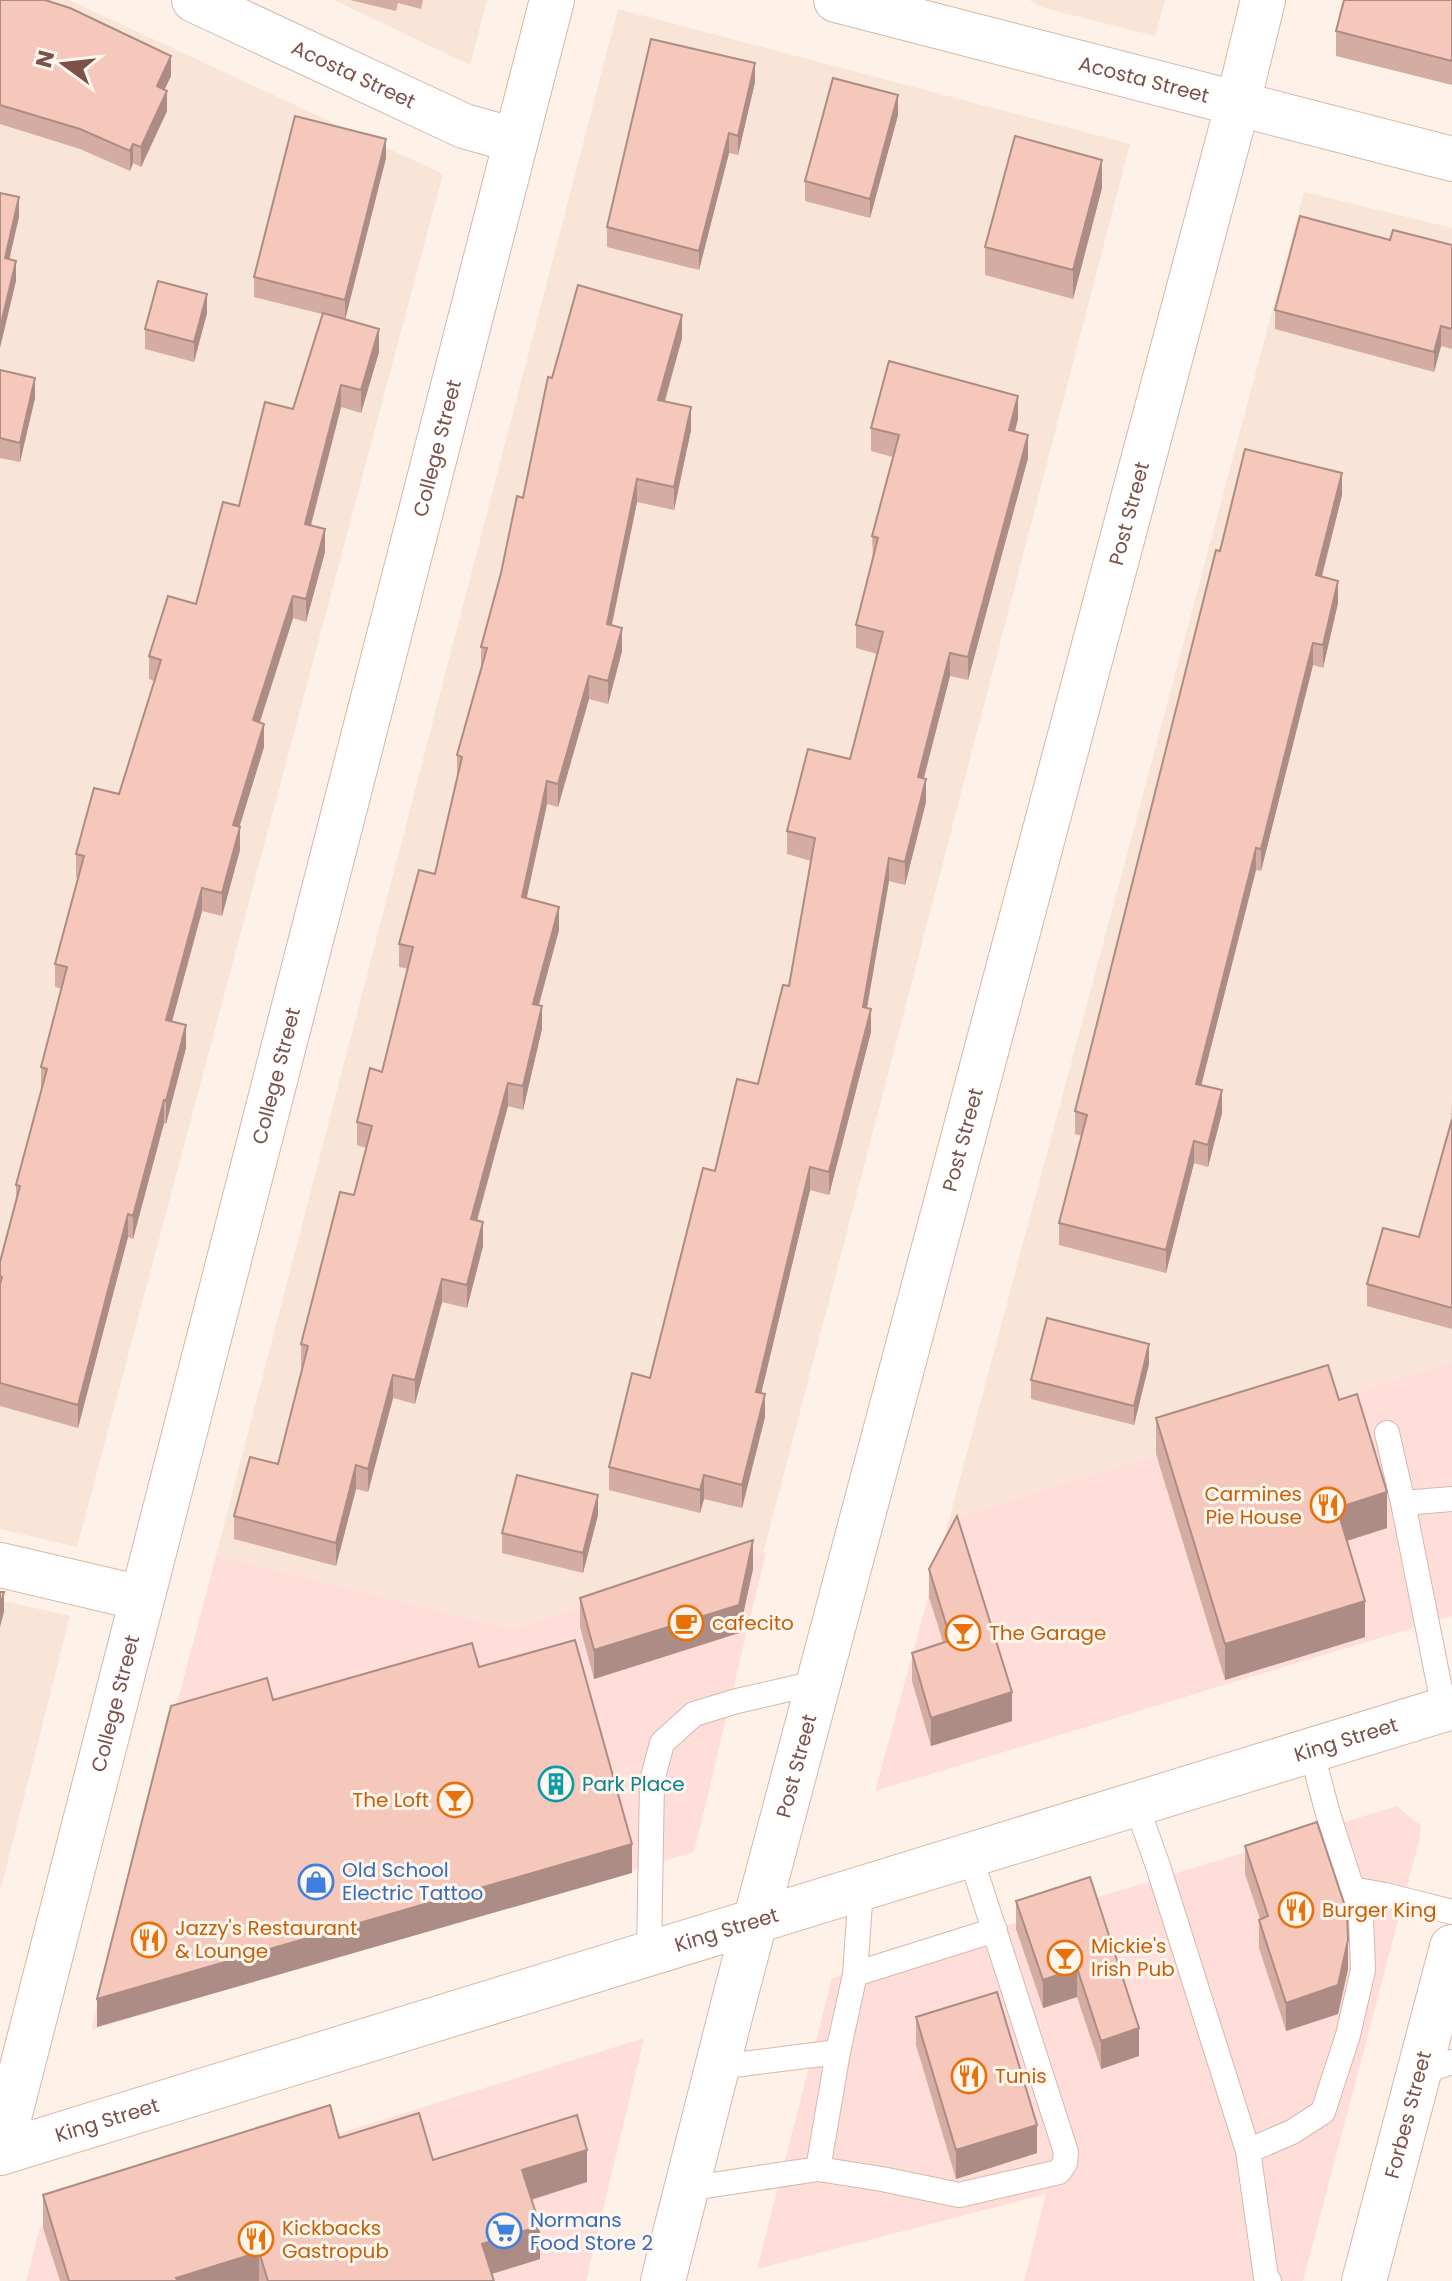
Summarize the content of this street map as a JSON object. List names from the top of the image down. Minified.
{"streets":{"street":["Acosta Street","College Street","Post Street","King Street","Forbes Street"]},"crossings":[["Acosta Street","College Street"],["Acosta Street","Post Street"],["College Street","King Street"],["Post Street","King Street"]],"places":{"restaurant":["Carmines Pie House","Burger King","Jazzy's Restaurant & Lounge","Tunis","Kickbacks Gastropub"],"cafe":["cafecito"],"bar":["The Garage","The Loft","Mickie's Irish Pub"],"building":["Park Place"],"shop":["Old School Electric Tattoo"],"supermarket":["Normans Food Store 2"]},"north":"left"}
